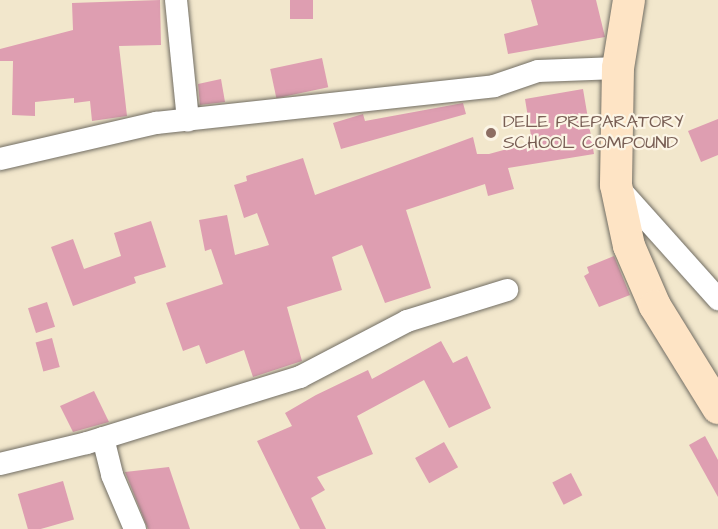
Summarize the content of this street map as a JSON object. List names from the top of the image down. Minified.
{"places":["DELE PREPARATORY SCHOOL COMPOUND"]}
